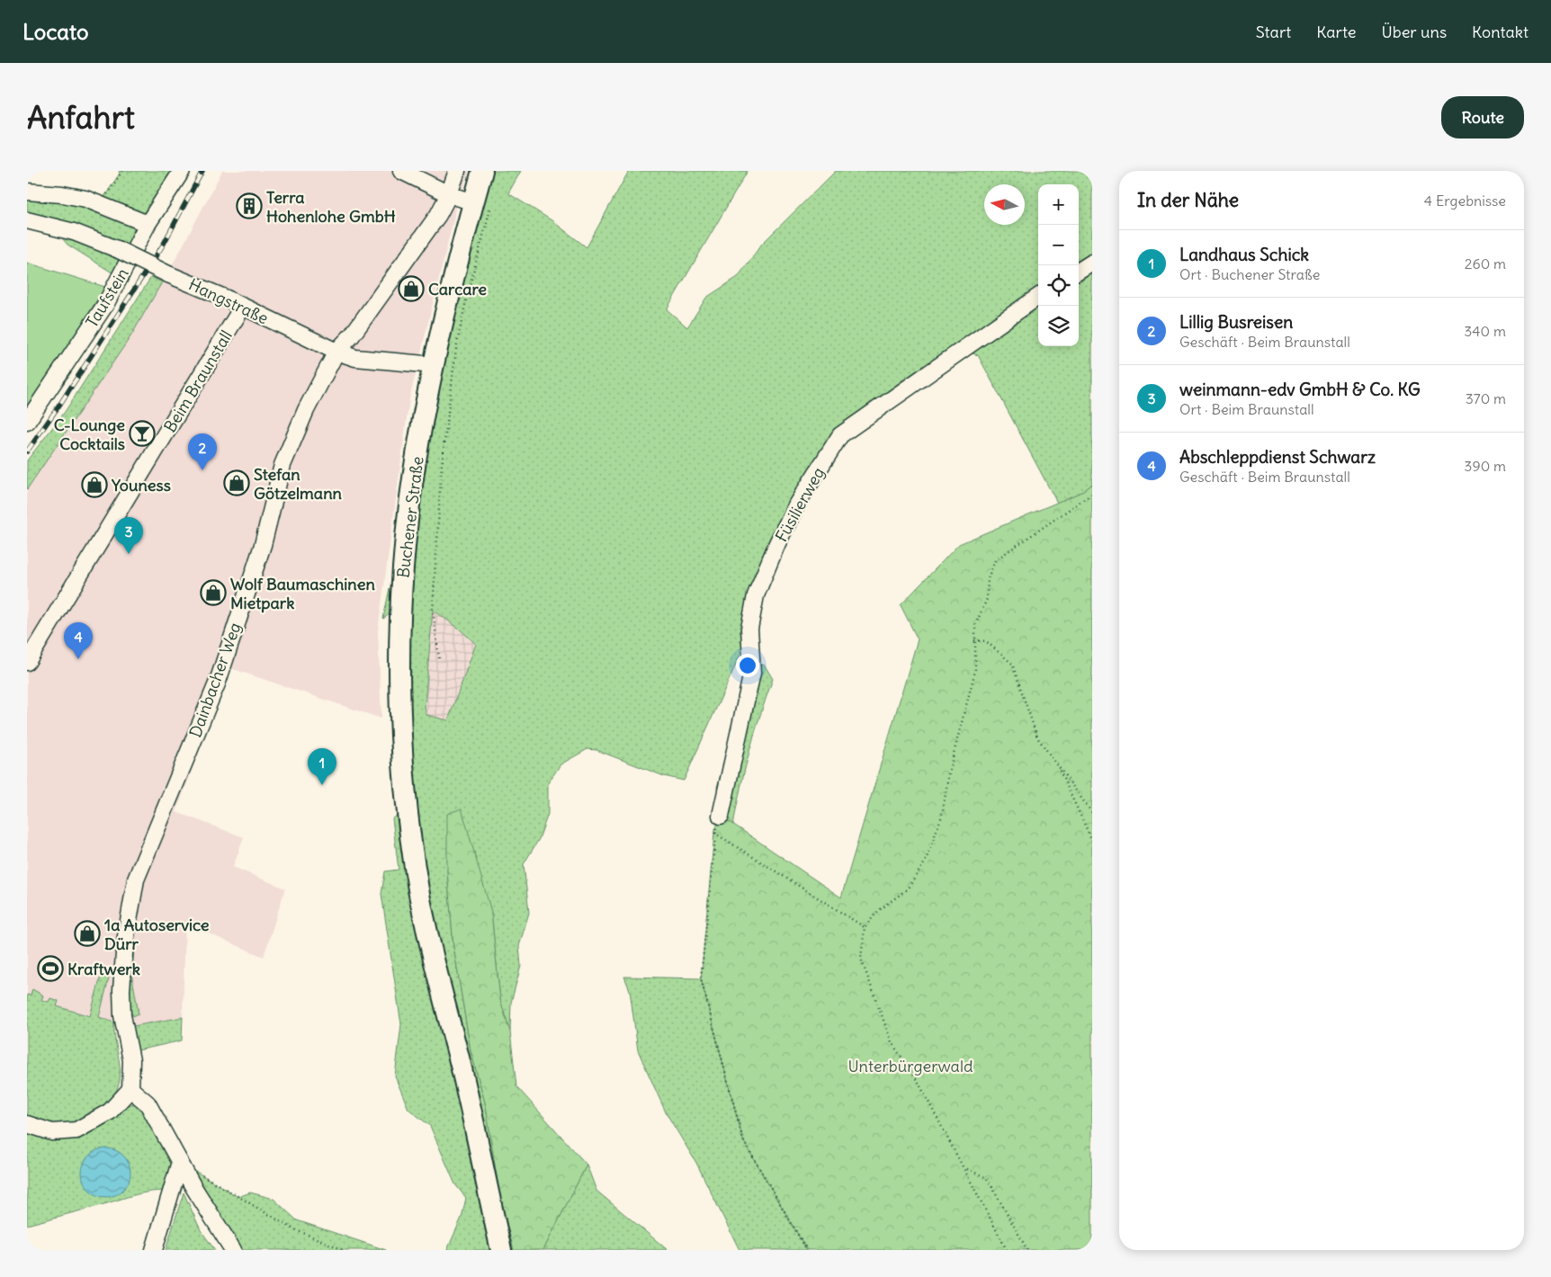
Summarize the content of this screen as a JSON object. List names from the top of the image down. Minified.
{"streets":{"main road":["Buchener Straße"],"street":["Taufstein","Hangstraße","Beim Braunstall","Füsilierweg","Dainbacher Weg"]},"crossings":[["Hangstraße","Beim Braunstall"],["Hangstraße","Buchener Straße"],["Hangstraße","Dainbacher Weg"]],"parks":["Unterbürgerwald"],"places":{"building":["Terra Hohenlohe GmbH"],"shop":["Carcare","Stefan Götzelmann","Youness","Wolf Baumaschinen Mietpark","1a Autoservice Dürr"],"bar":["C-Lounge Cocktails"],"sports":["Kraftwerk"]},"north":"left","page":{"header":"Locato","nav":["Start","Karte","Über uns","Kontakt"],"buttons":"Route","title":"Anfahrt","heading":["In der Nähe","4 Ergebnisse"],"map_buttons":["+","−"],"list":[{"mark":"1","name":"Landhaus Schick","note":"Ort · Buchener Straße","value":"260 m"},{"mark":"2","name":"Lillig Busreisen","note":"Geschäft · Beim Braunstall","value":"340 m"},{"mark":"3","name":"weinmann-edv GmbH & Co. KG","note":"Ort · Beim Braunstall","value":"370 m"},{"mark":"4","name":"Abschleppdienst Schwarz","note":"Geschäft · Beim Braunstall","value":"390 m"}],"pins":["2","3","4","1"]}}
